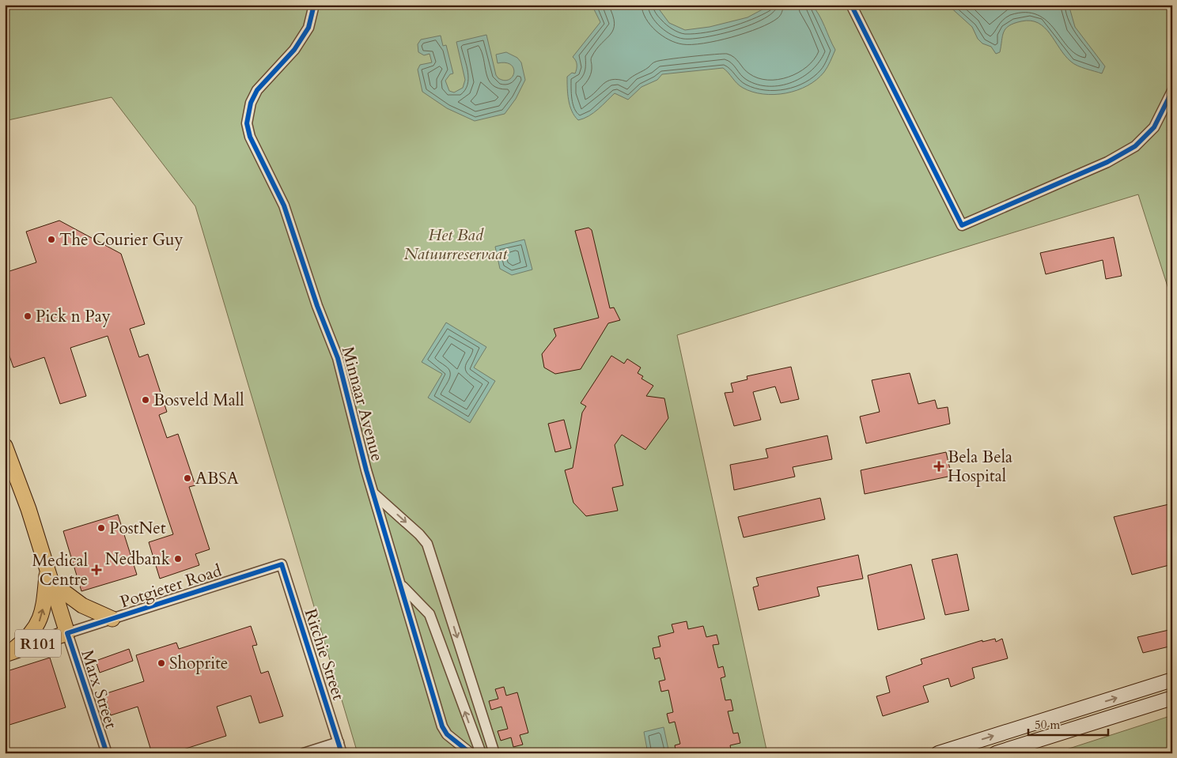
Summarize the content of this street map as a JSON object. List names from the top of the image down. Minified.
{"streets":{"main road":["Potgieter Road","R101","Marx Street"],"street":["Minnaar Avenue","Ritchie Street"]},"crossings":[["Potgieter Road","Ritchie Street"],["Potgieter Road","Marx Street"]],"parks":["Het Bad Natuurreservaat"],"places":{"other":["The Courier Guy","Pick n Pay","Bosveld Mall","ABSA","PostNet","Nedbank","Shoprite"],"health":["Bela Bela Hospital","Medical Centre"]},"scale_bar":"50 m"}
